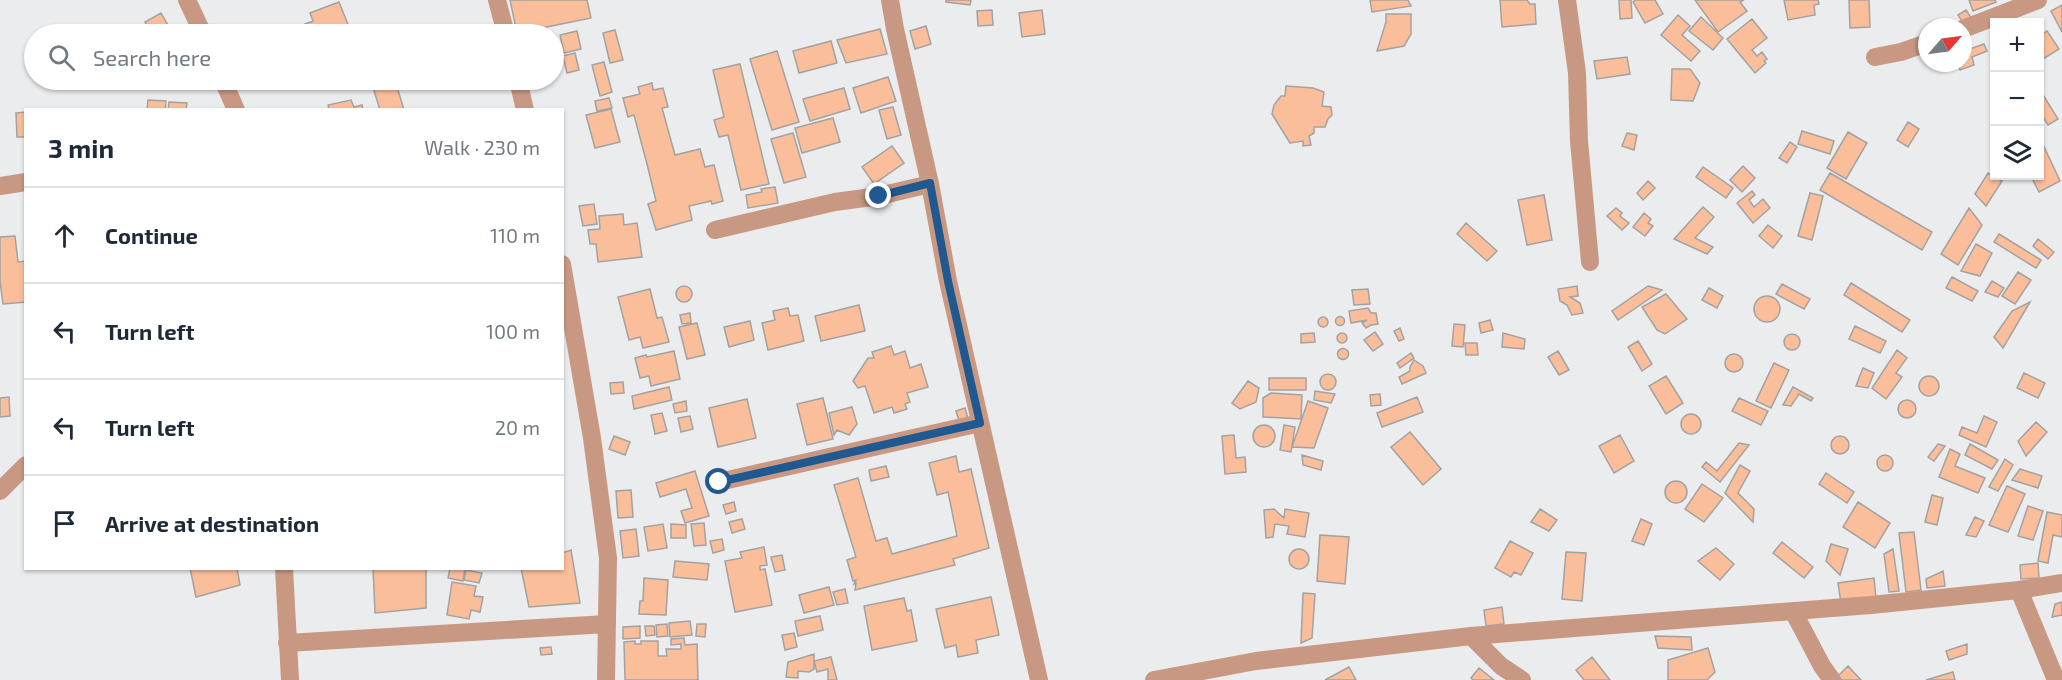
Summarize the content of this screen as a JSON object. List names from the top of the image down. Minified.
{"north":"top right","page":{"map_buttons":["+","−"],"search":"Search here","heading":["3 min","Walk · 230 m"],"list":[["Continue","110 m"],["Turn left","100 m"],["Turn left","20 m"],"Arrive at destination"]}}
